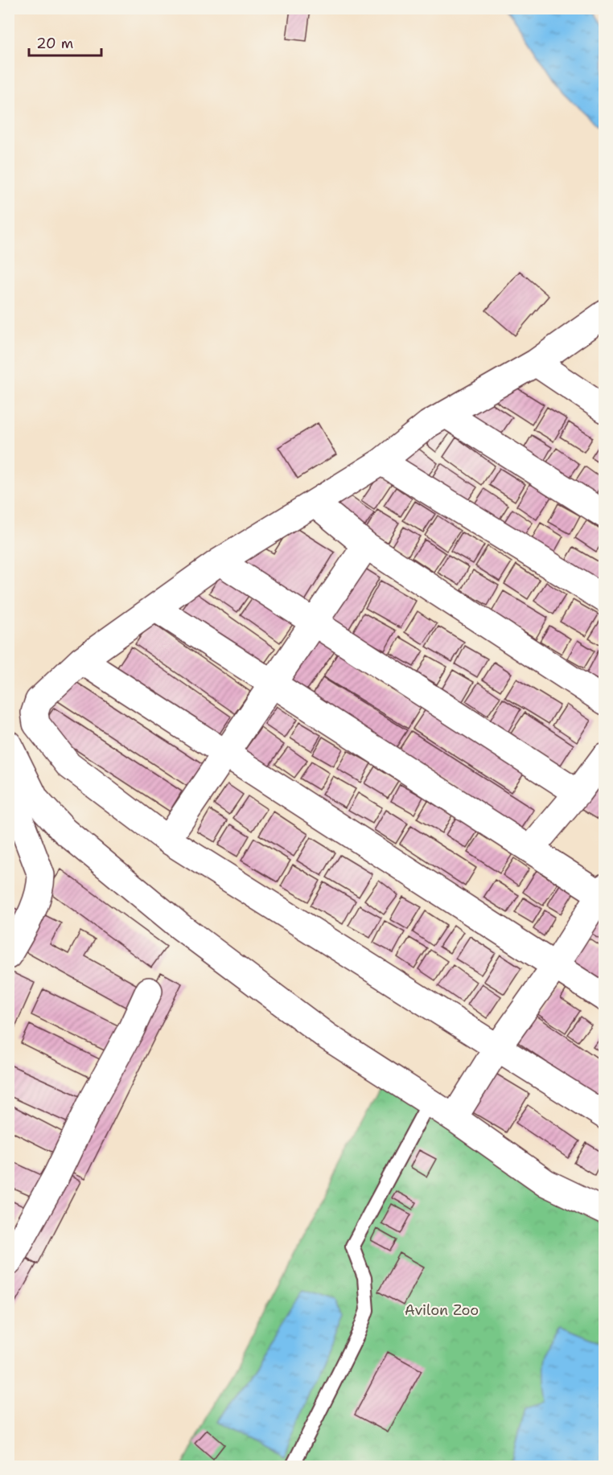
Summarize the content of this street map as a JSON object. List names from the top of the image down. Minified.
{"parks":["Avilon Zoo"],"scale_bar":"20 m"}
